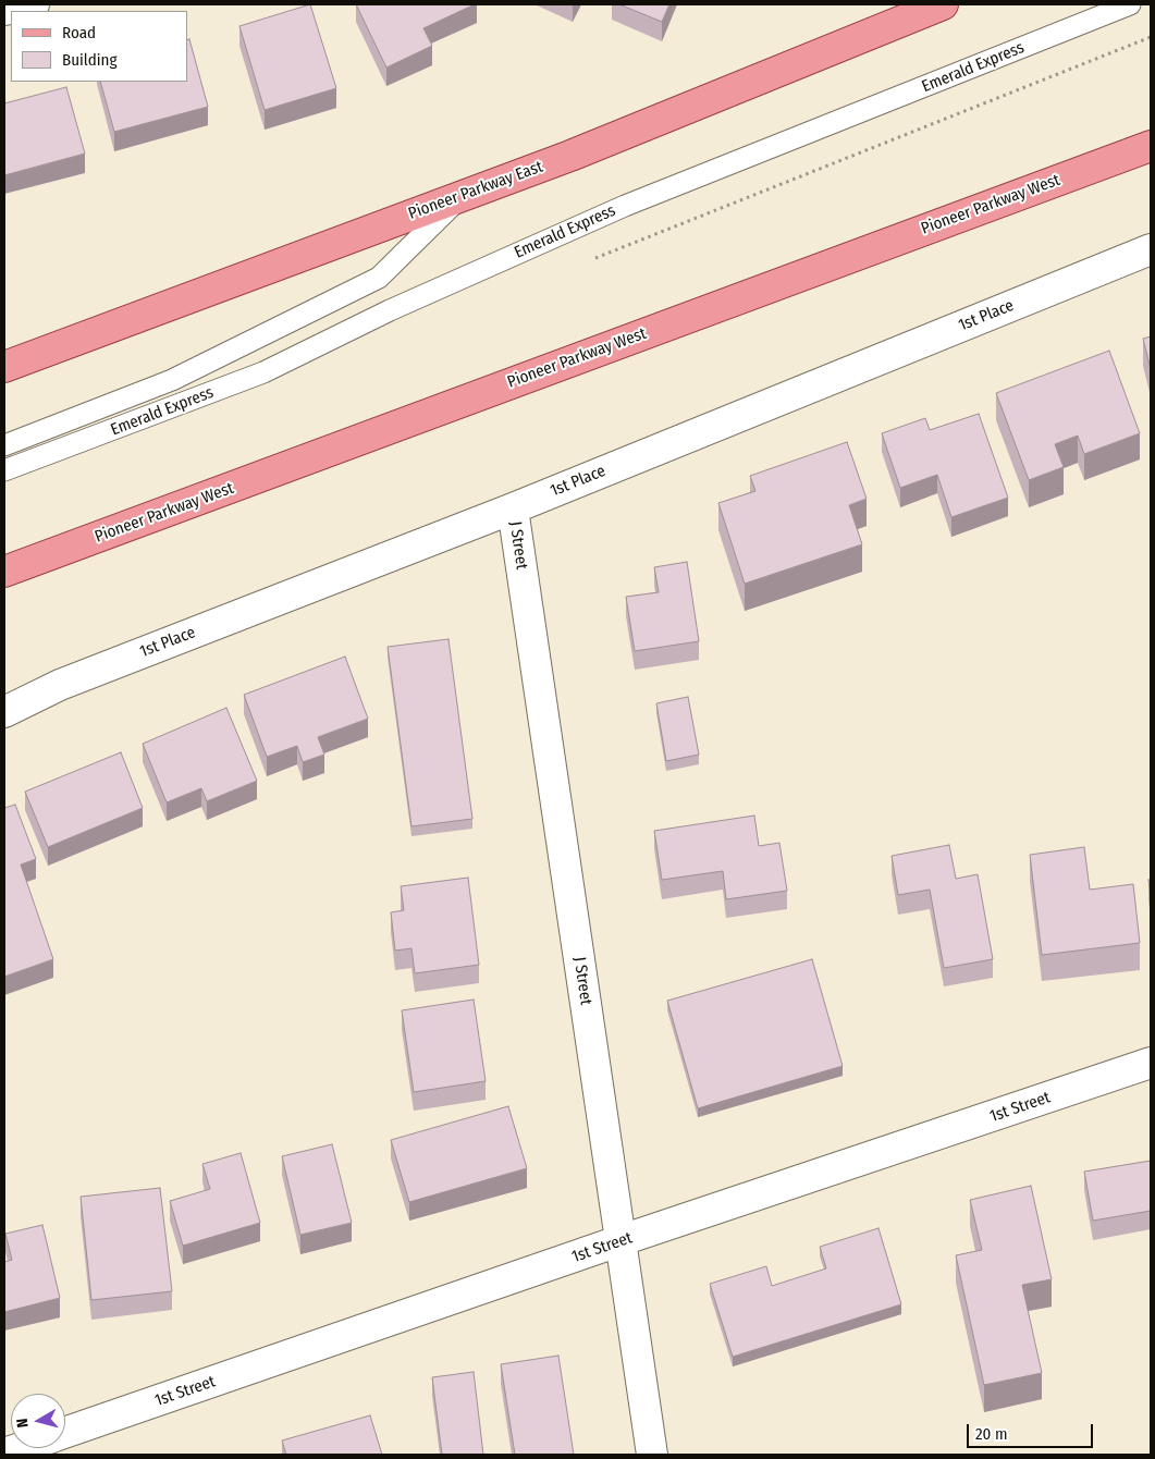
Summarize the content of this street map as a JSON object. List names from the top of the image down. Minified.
{"streets":{"main road":["Pioneer Parkway East","Pioneer Parkway West"],"street":["1st Place","J Street","1st Street"],"lane":["Emerald Express"]},"crossings":[["Emerald Express","Pioneer Parkway East"],["1st Place","J Street"],["J Street","1st Street"]],"legend":["Road","Building"],"scale_bar":"20 m","north":"left"}
